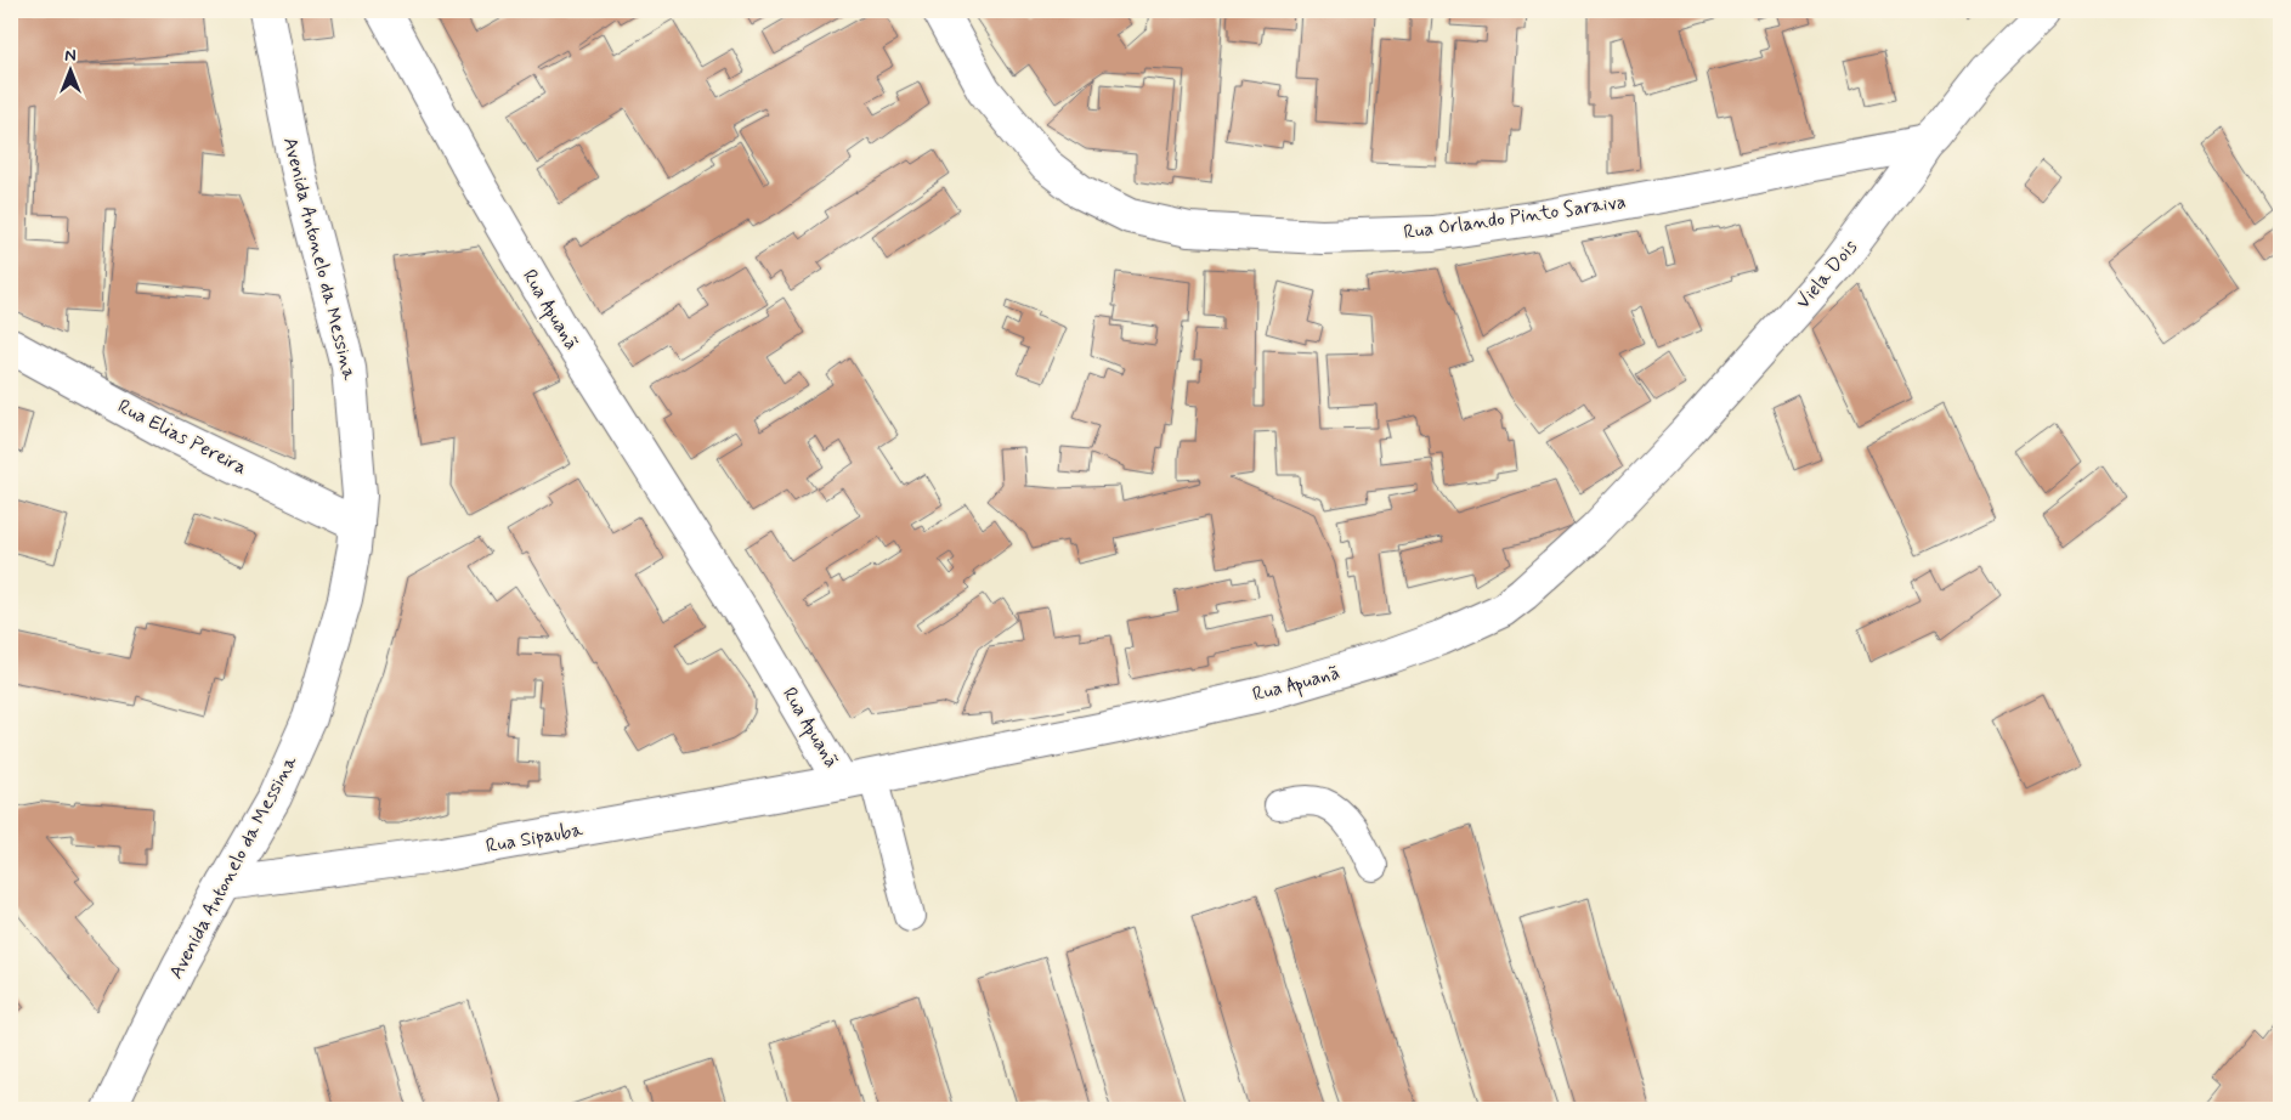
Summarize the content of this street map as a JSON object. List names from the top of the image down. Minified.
{"streets":{"street":["Rua Orlando Pinto Saraiva","Avenida Antonelo da Messina","Viela Dois","Rua Apuanã","Rua Elias Pereira","Rua Sipauba"]},"crossings":[["Rua Orlando Pinto Saraiva","Viela Dois"],["Avenida Antonelo da Messina","Rua Elias Pereira"],["Avenida Antonelo da Messina","Rua Sipauba"],["Viela Dois","Rua Apuanã"],["Rua Apuanã","Rua Sipauba"]],"north":"top"}
